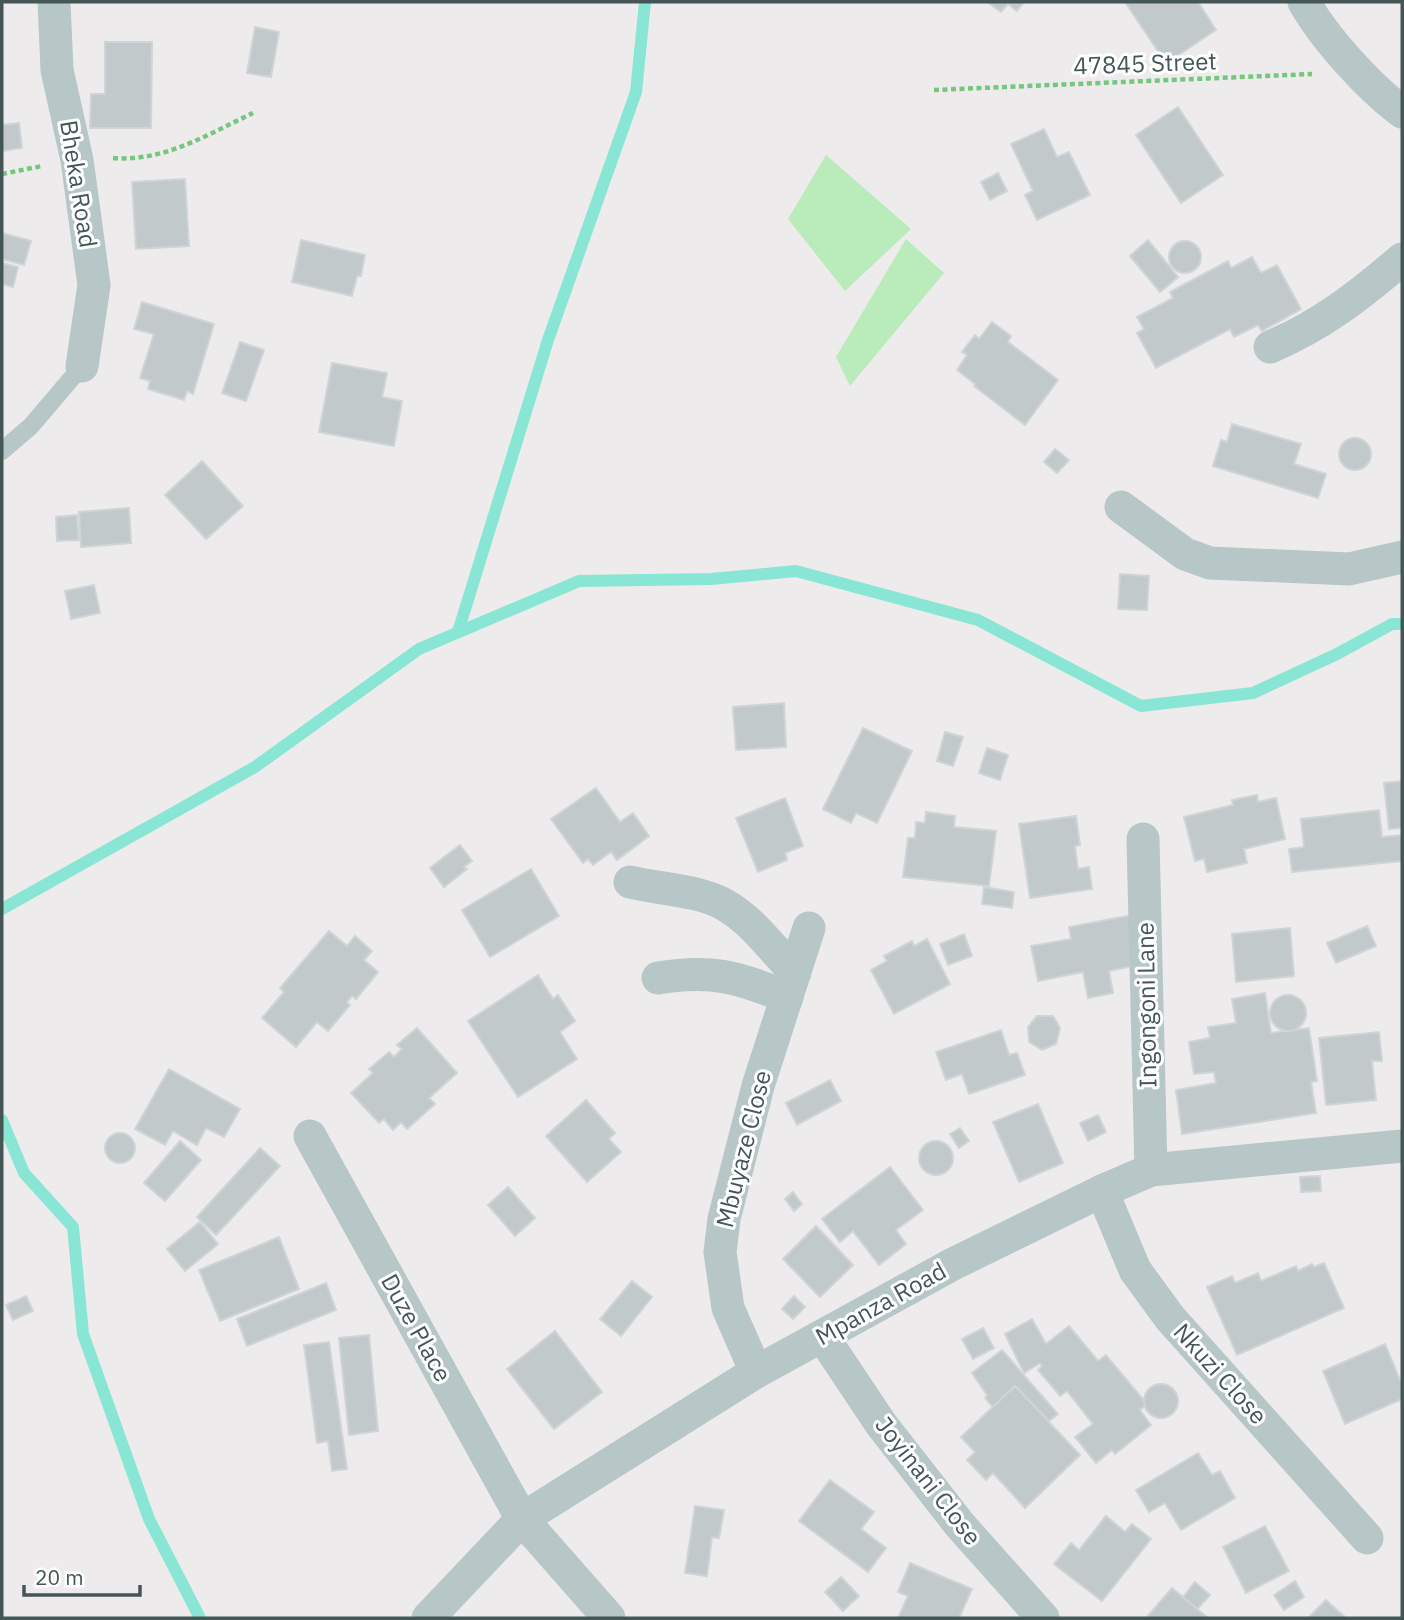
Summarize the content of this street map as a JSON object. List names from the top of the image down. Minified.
{"streets":{"street":["Bheka Road","Ingongoni Lane","Mbuyaze Close","Mpanza Road","Duze Place","Nkuzi Close","Joyinani Close"],"path":["47845 Street"]},"crossings":[["Ingongoni Lane","Mpanza Road"],["Mbuyaze Close","Mpanza Road"],["Mpanza Road","Duze Place"],["Mpanza Road","Nkuzi Close"],["Mpanza Road","Joyinani Close"]],"scale_bar":"20 m"}
